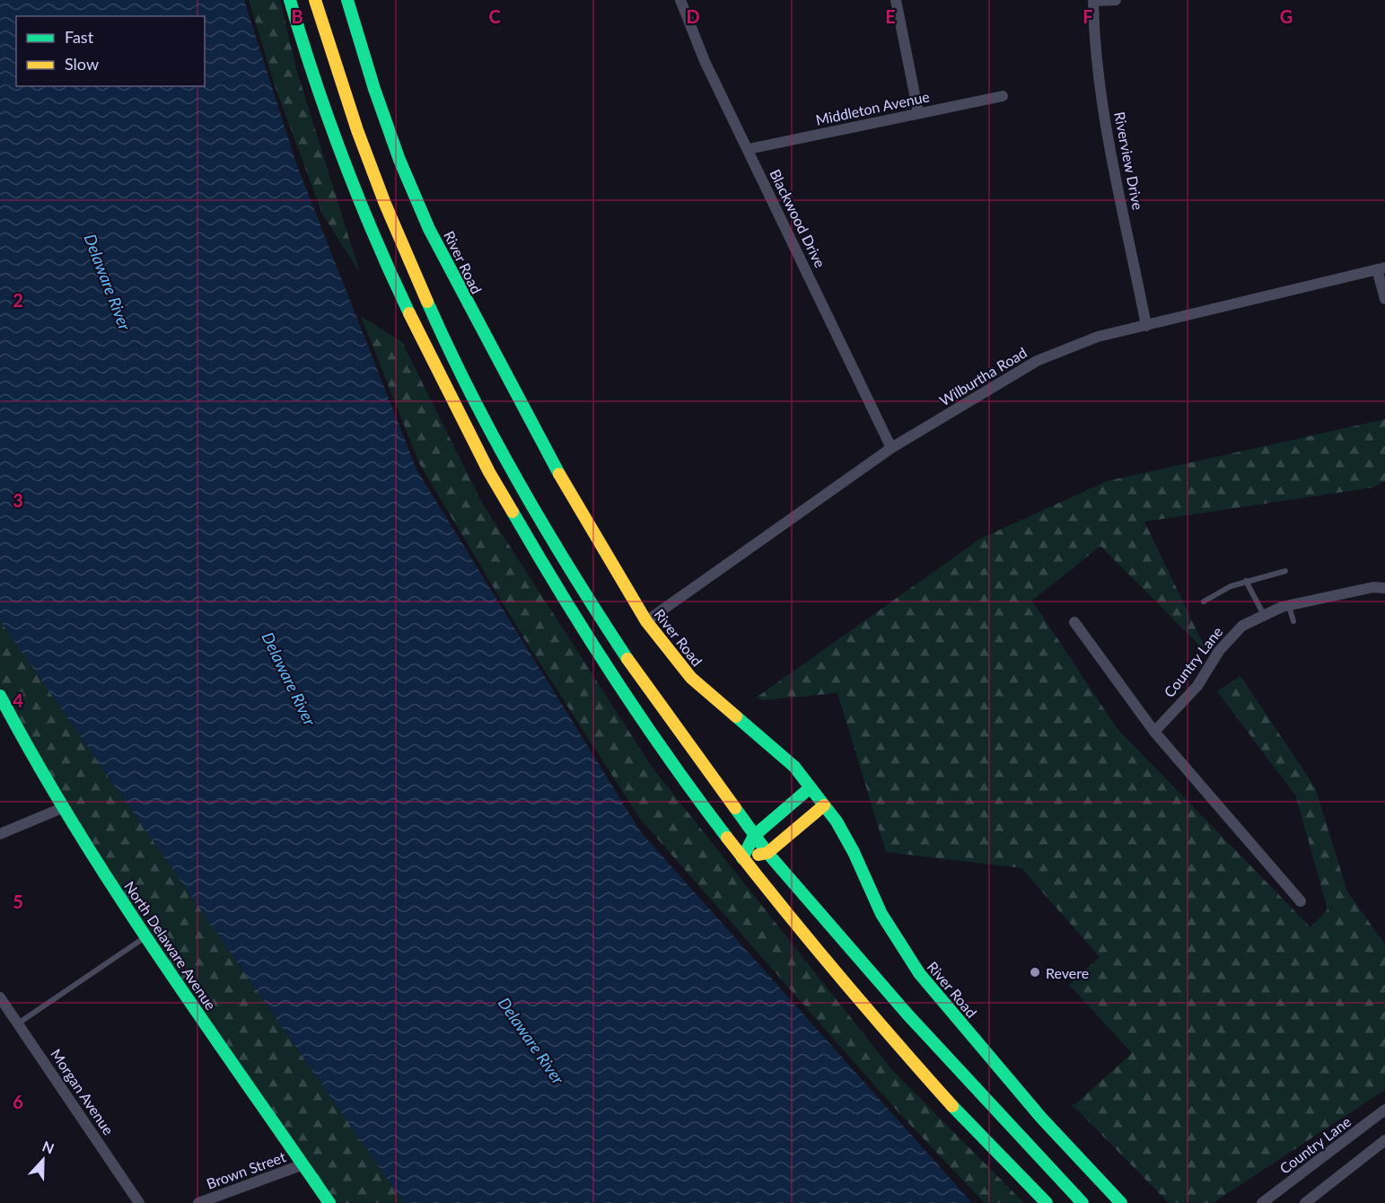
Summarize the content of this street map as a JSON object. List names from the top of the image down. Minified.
{"streets":{"main road":["River Road","North Delaware Avenue"],"street":["Middleton Avenue","Riverview Drive","Blackwood Drive","Wilburtha Road","Country Lane","Morgan Avenue","Brown Street"]},"crossings":[["Middleton Avenue","Blackwood Drive"],["Riverview Drive","Wilburtha Road"],["Blackwood Drive","Wilburtha Road"],["River Road","Wilburtha Road"],["North Delaware Avenue","Brown Street"]],"water":["Delaware River"],"places":["Revere"],"legend":["Fast","Slow"],"north":"top","grid":{"columns":["B","C","D","E","F","G"],"rows":["2","3","4","5","6"]}}
